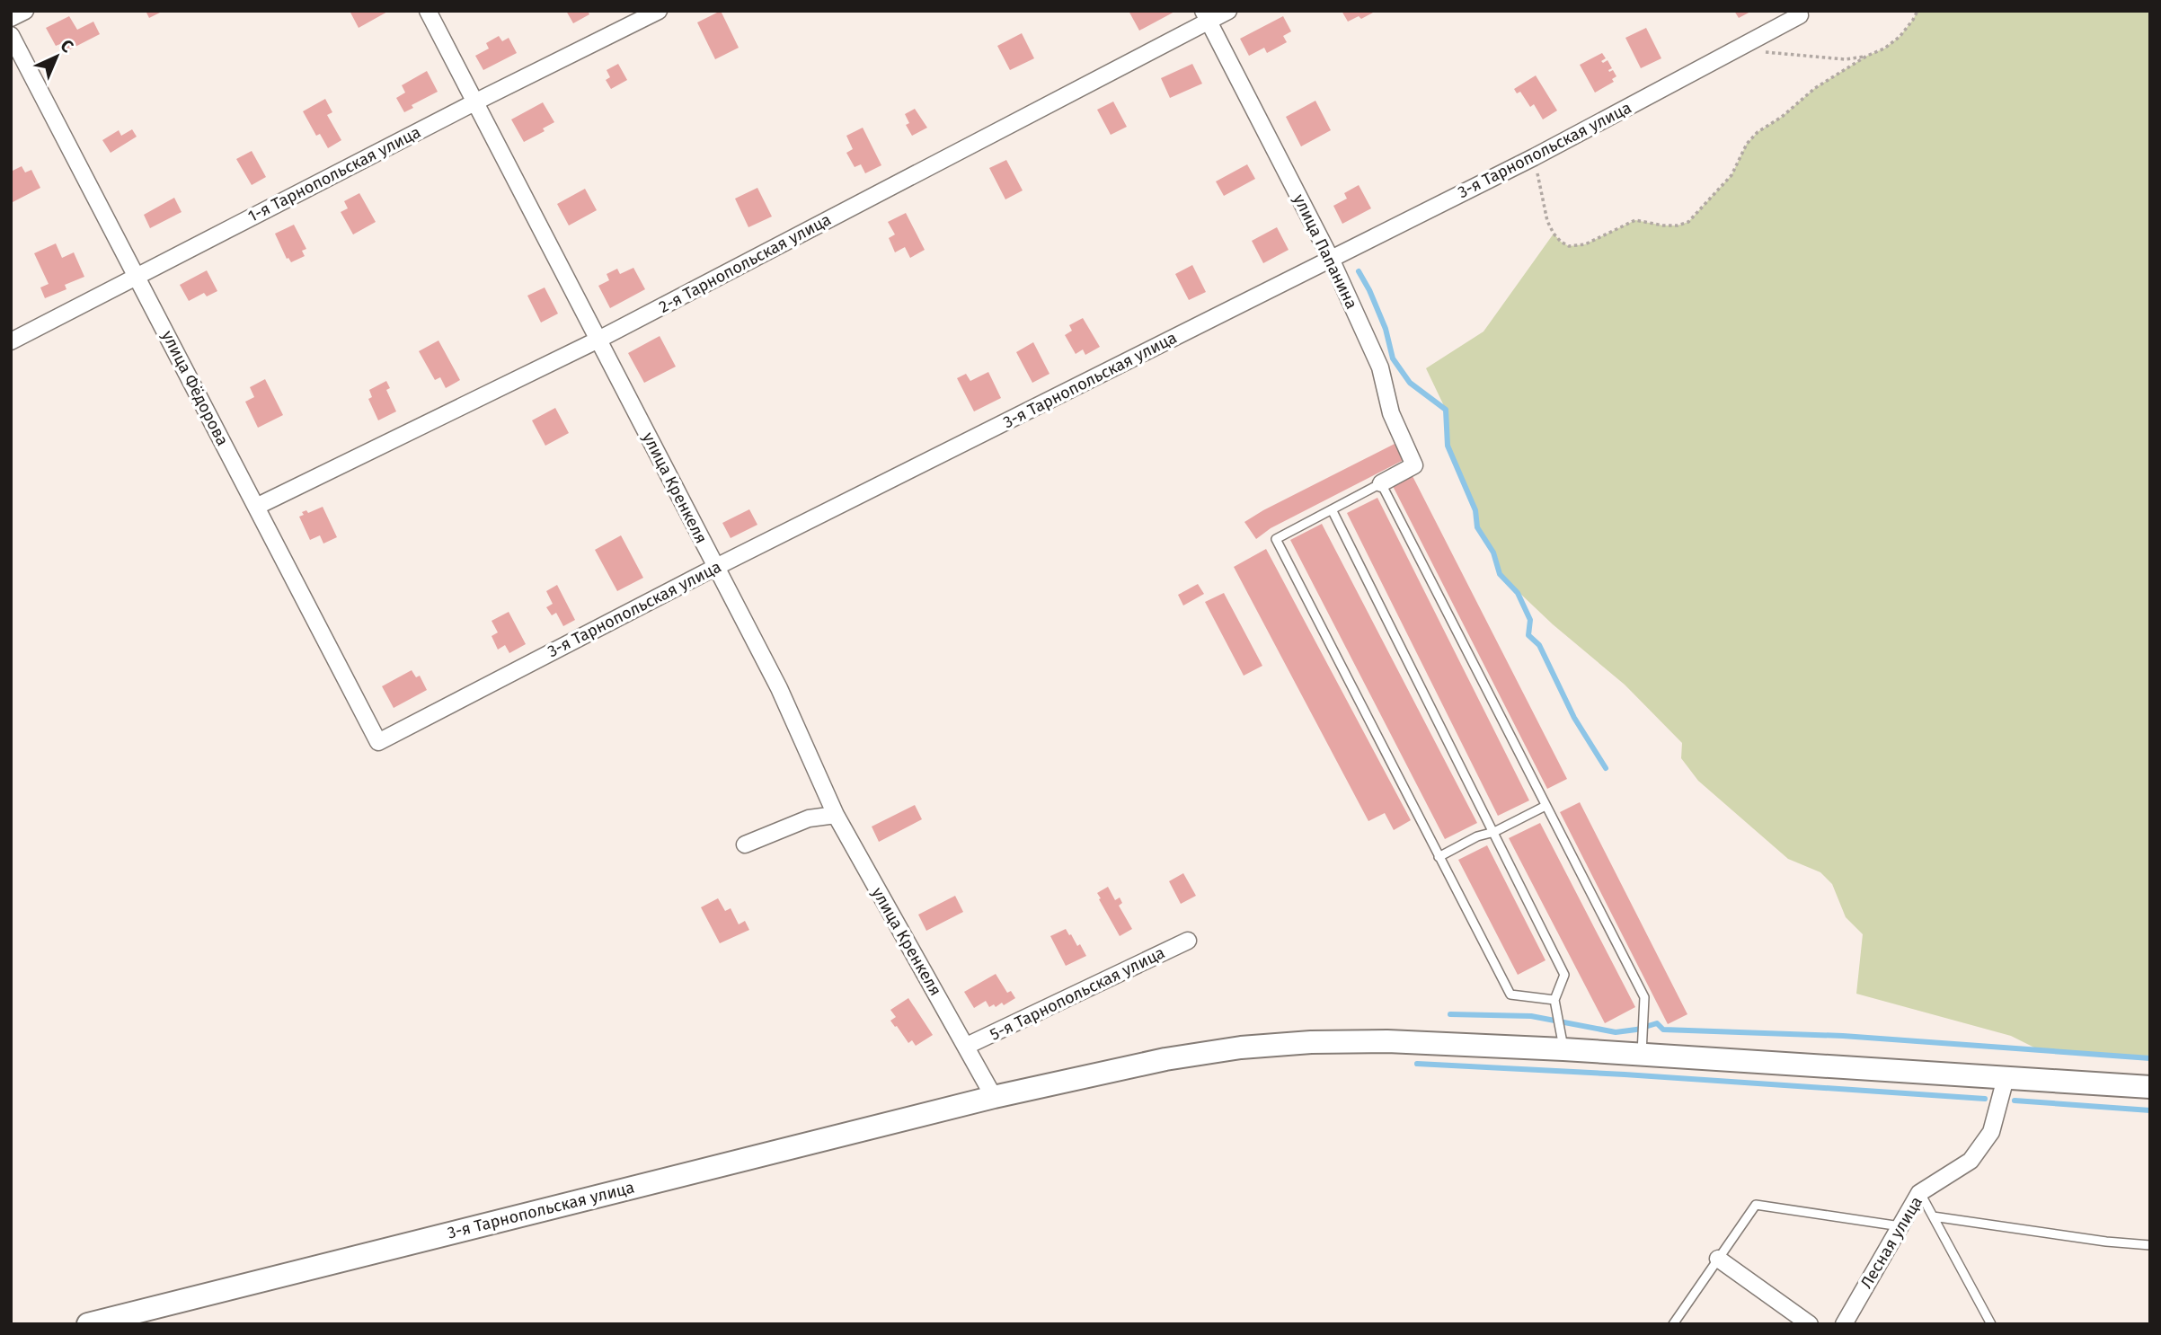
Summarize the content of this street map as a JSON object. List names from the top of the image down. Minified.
{"streets":{"street":["3-я Тарнопольская улица","1-я Тарнопольская улица","улица Папанина","2-я Тарнопольская улица","улица Фёдорова","улица Кренкеля","5-я Тарнопольская улица","Лесная улица"]},"crossings":[["3-я Тарнопольская улица","улица Папанина"],["3-я Тарнопольская улица","улица Фёдорова"],["3-я Тарнопольская улица","улица Кренкеля"],["3-я Тарнопольская улица","Лесная улица"],["1-я Тарнопольская улица","улица Фёдорова"],["1-я Тарнопольская улица","улица Кренкеля"],["улица Папанина","2-я Тарнопольская улица"],["2-я Тарнопольская улица","улица Фёдорова"],["2-я Тарнопольская улица","улица Кренкеля"],["улица Кренкеля","5-я Тарнопольская улица"]],"north":"top right"}
